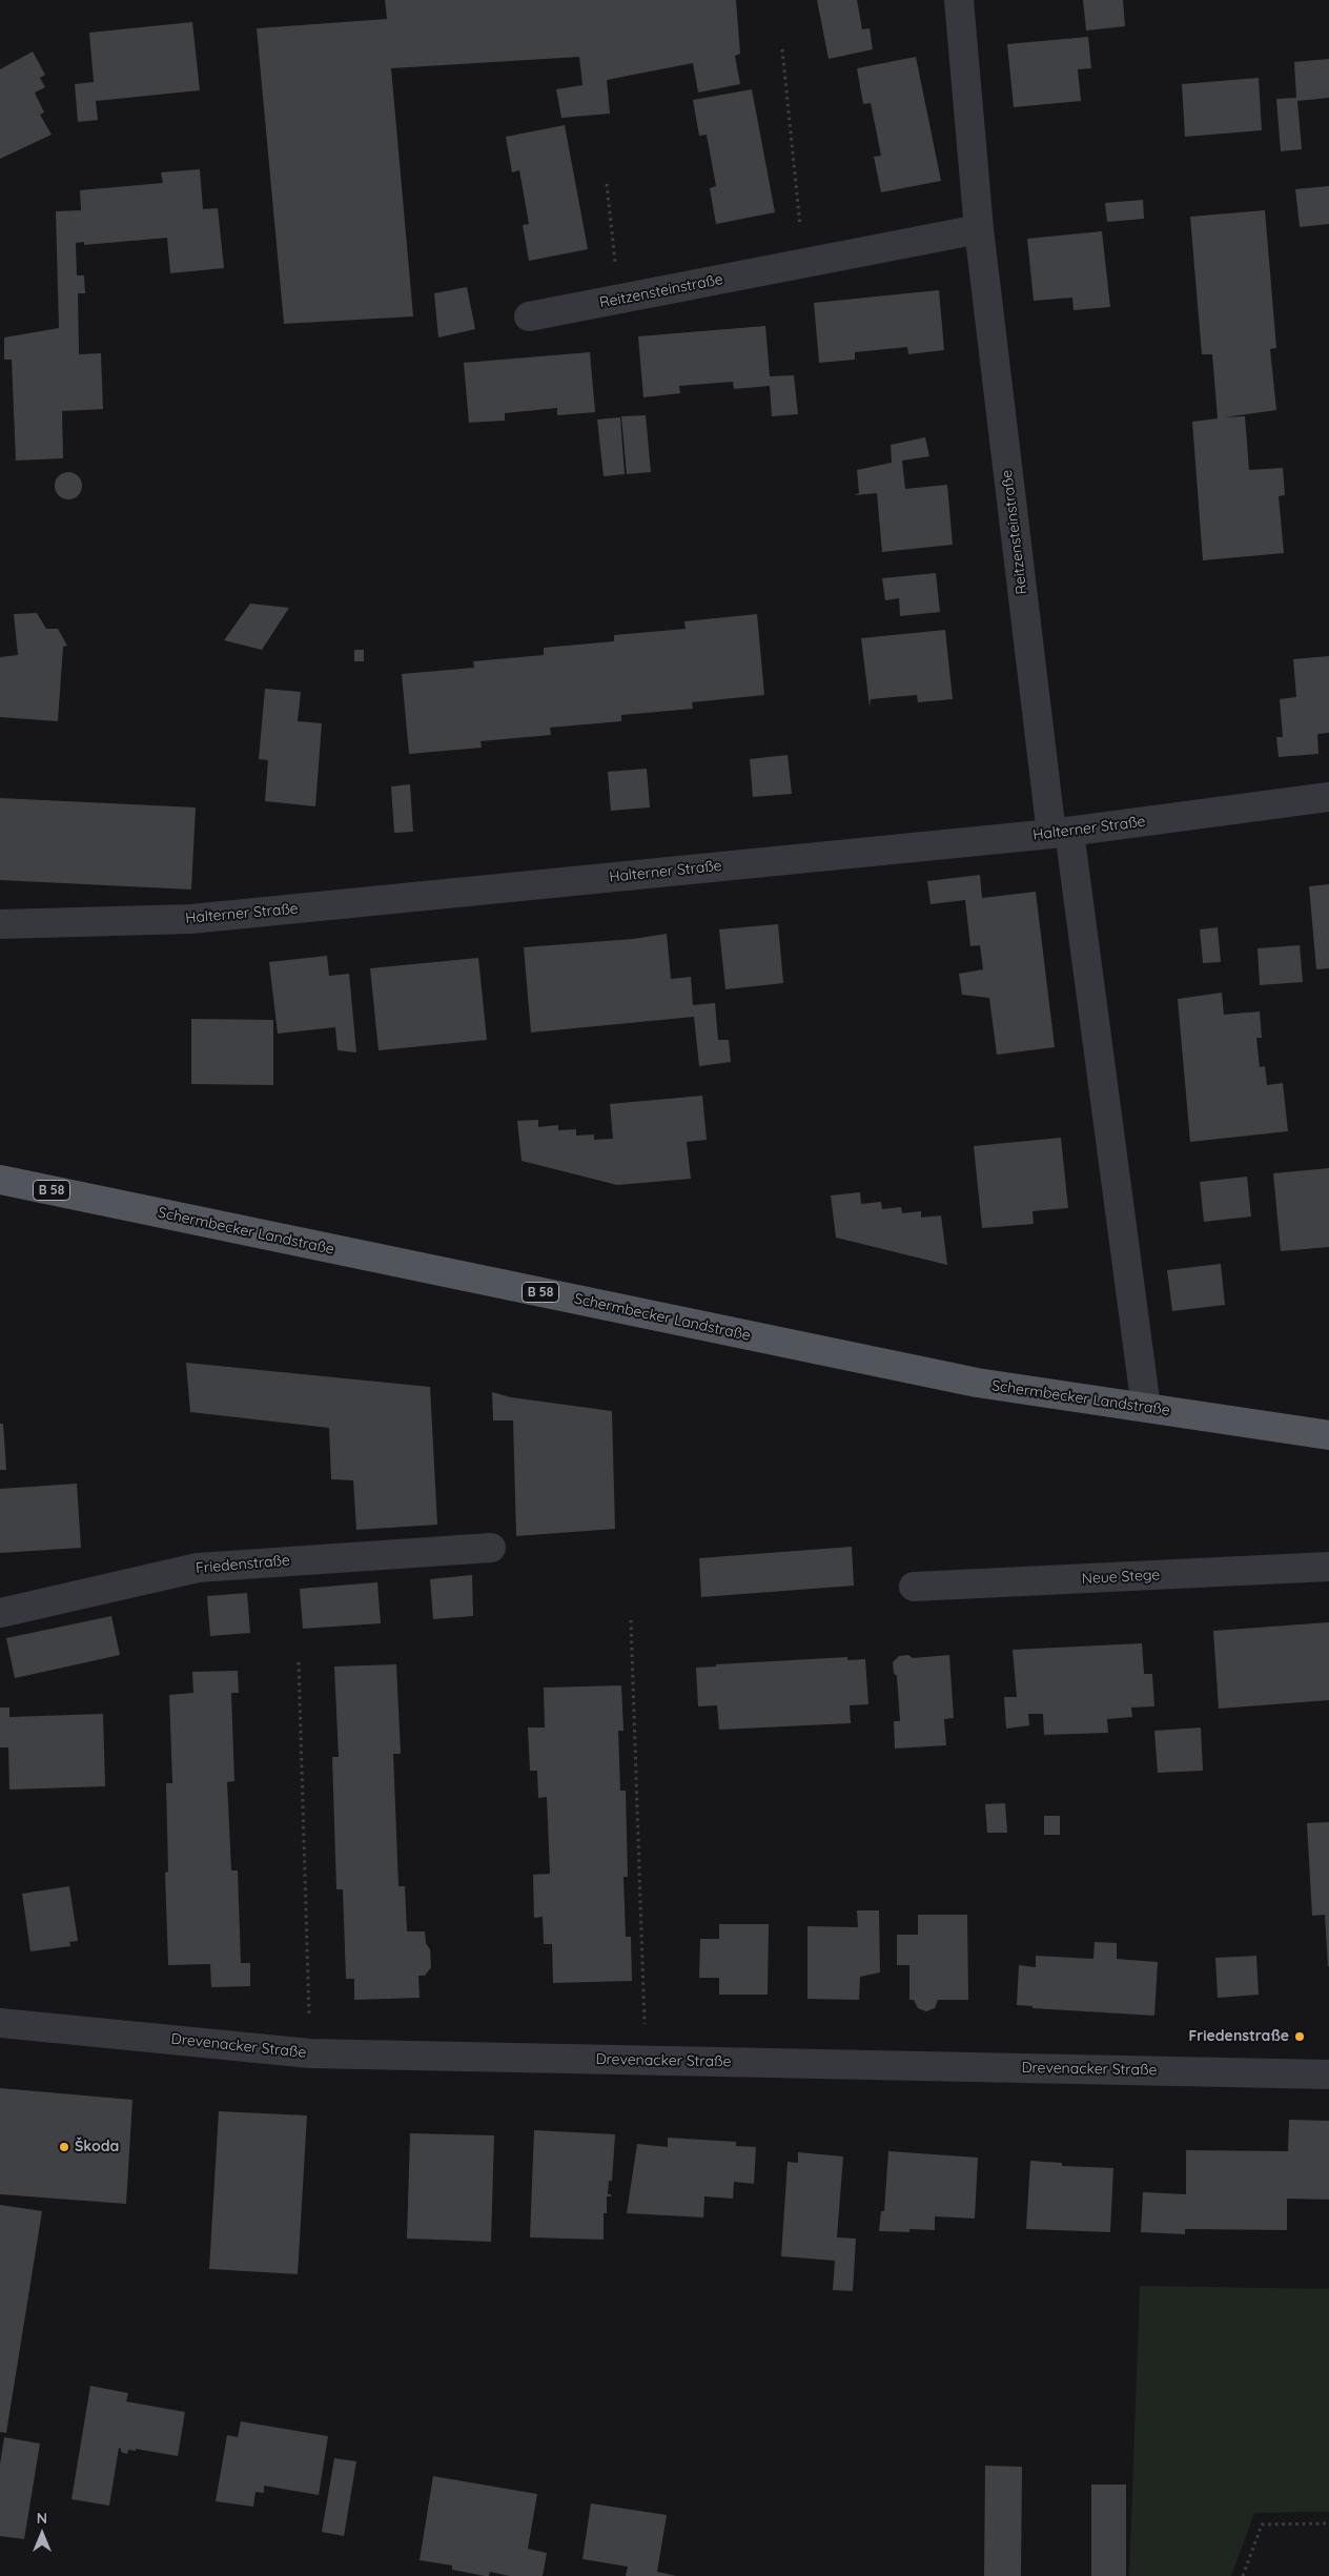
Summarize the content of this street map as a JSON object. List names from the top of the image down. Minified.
{"streets":{"main road":["B 58","Schermbecker Landstraße"],"street":["Reitzensteinstraße","Halterner Straße","Friedenstraße","Neue Stege","Drevenacker Straße"]},"crossings":[["Reitzensteinstraße","Halterner Straße"],["Reitzensteinstraße","Schermbecker Landstraße"]],"places":["Friedenstraße","Škoda"],"north":"top"}
